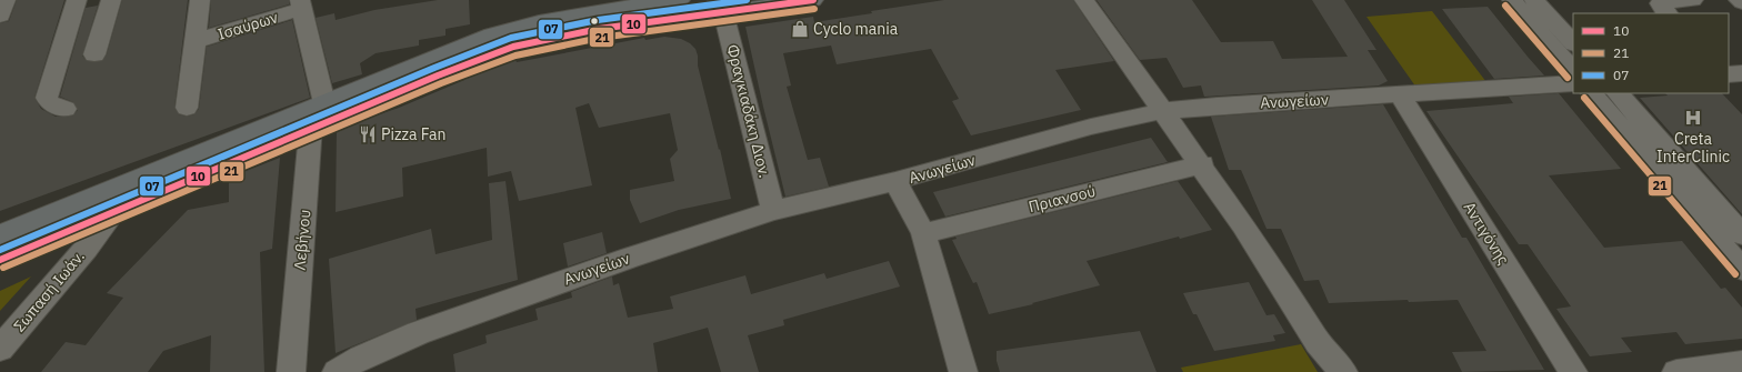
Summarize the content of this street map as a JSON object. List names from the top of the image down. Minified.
{"streets":{"street":["Ισαύρων","Ανωγείων","Φραγκιαδάκη Διον.","Πριανσού","Αντιγόνης","Λεβήνου","Σωπασή Ιωάν."]},"crossings":[["Ισαύρων","Λεβήνου"],["Ανωγείων","Φραγκιαδάκη Διον."],["Ανωγείων","Αντιγόνης"]],"places":{"shop":["Cyclo mania"],"hospital":["Creta InterClinic"],"restaurant":["Pizza Fan"]},"lines":["transit line 10","transit line 07","transit line 21"],"legend":["10","21","07"]}
